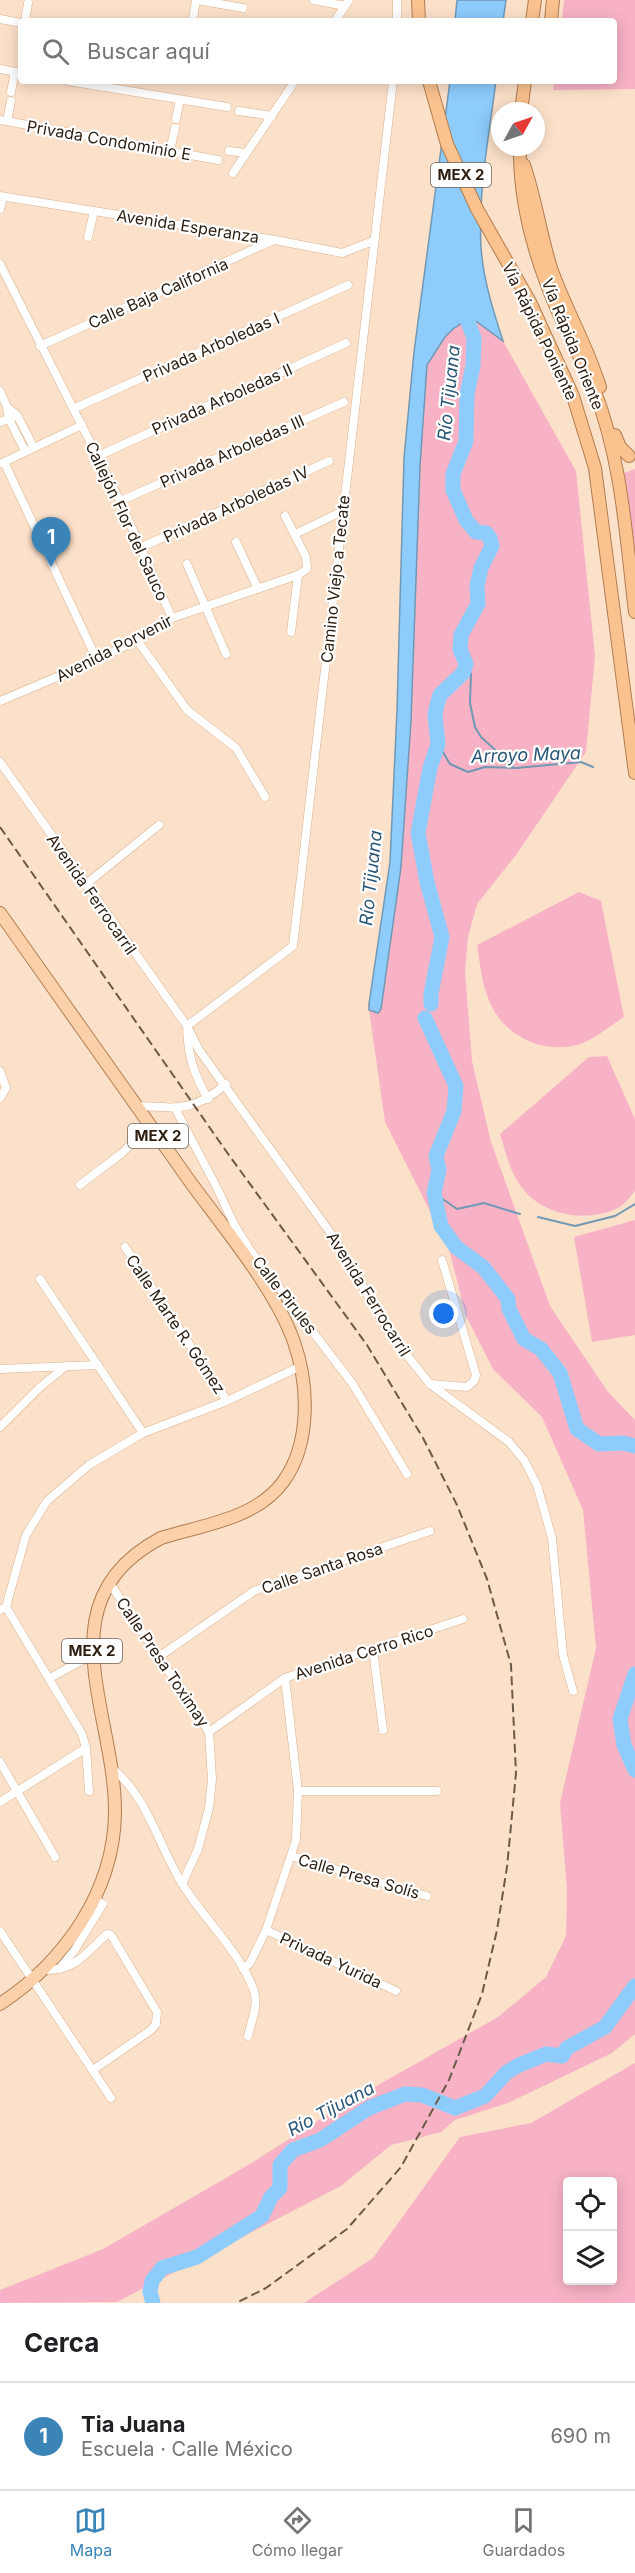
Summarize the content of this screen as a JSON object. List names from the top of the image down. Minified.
{"streets":{"highway":["MEX 2","Vía Rápida Poniente","Vía Rápida Oriente"],"street":["Privada Condominio E","Avenida Esperanza","Calle Baja California","Privada Arboledas I","Privada Arboledas II","Privada Arboledas III","Privada Arboledas IV","Callejón Flor del Sauco","Camino Viejo a Tecate","Avenida Porvenir","Avenida Ferrocarril","Calle Pirules","Calle Marte R. Gómez","Calle Santa Rosa","Avenida Cerro Rico","Calle Presa Toximay","Calle Presa Solís","Privada Yurida"]},"crossings":[["MEX 2","Calle Pirules"],["MEX 2","Calle Presa Toximay"],["Avenida Esperanza","Calle Baja California"],["Avenida Esperanza","Camino Viejo a Tecate"],["Calle Baja California","Callejón Flor del Sauco"],["Privada Arboledas I","Callejón Flor del Sauco"],["Privada Arboledas II","Callejón Flor del Sauco"],["Privada Arboledas III","Callejón Flor del Sauco"],["Privada Arboledas IV","Callejón Flor del Sauco"],["Callejón Flor del Sauco","Avenida Porvenir"],["Camino Viejo a Tecate","Avenida Ferrocarril"],["Calle Santa Rosa","Calle Presa Toximay"],["Avenida Cerro Rico","Calle Presa Toximay"]],"water":["Río Tijuana","Arroyo Maya"],"north":"top right","page":{"search":"Buscar aquí","pins":"1","heading":"Cerca","list":[{"mark":"1","name":"Tia Juana","note":"Escuela · Calle México","value":"690 m"}],"nav":["Mapa","Cómo llegar","Guardados"]}}
